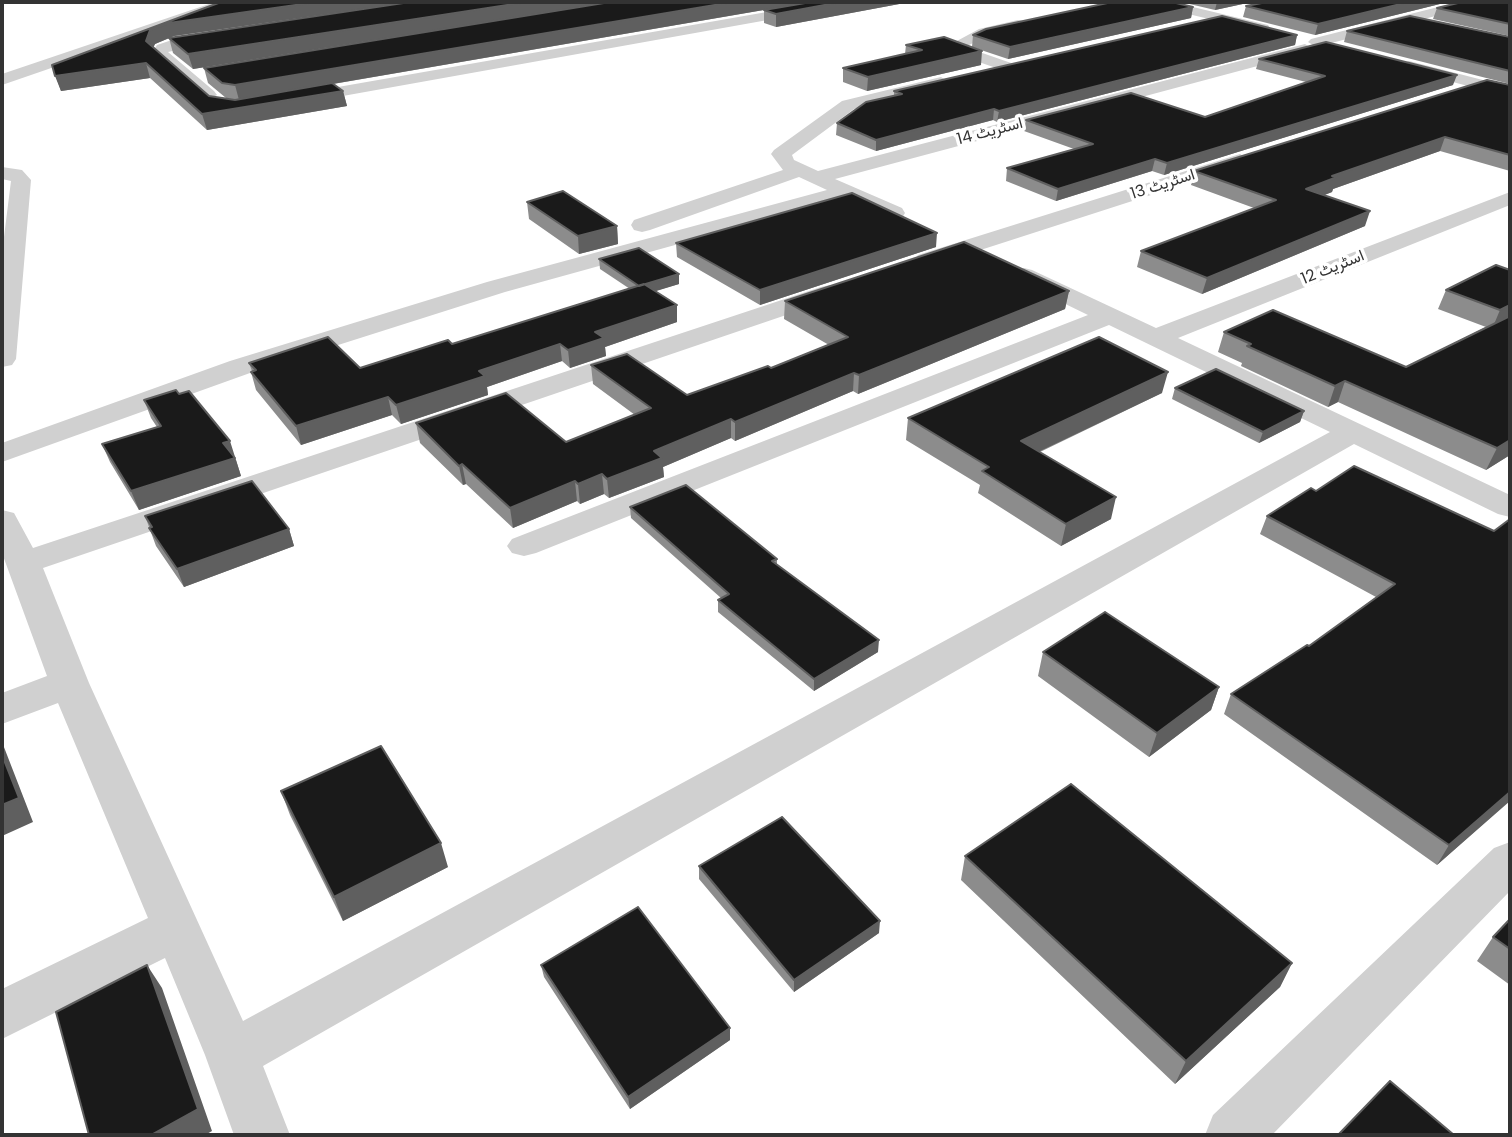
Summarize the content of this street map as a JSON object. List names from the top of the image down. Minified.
{"streets":{"street":["اسٹریٹ 14","اسٹریٹ 13","اسٹریٹ 12"]}}
